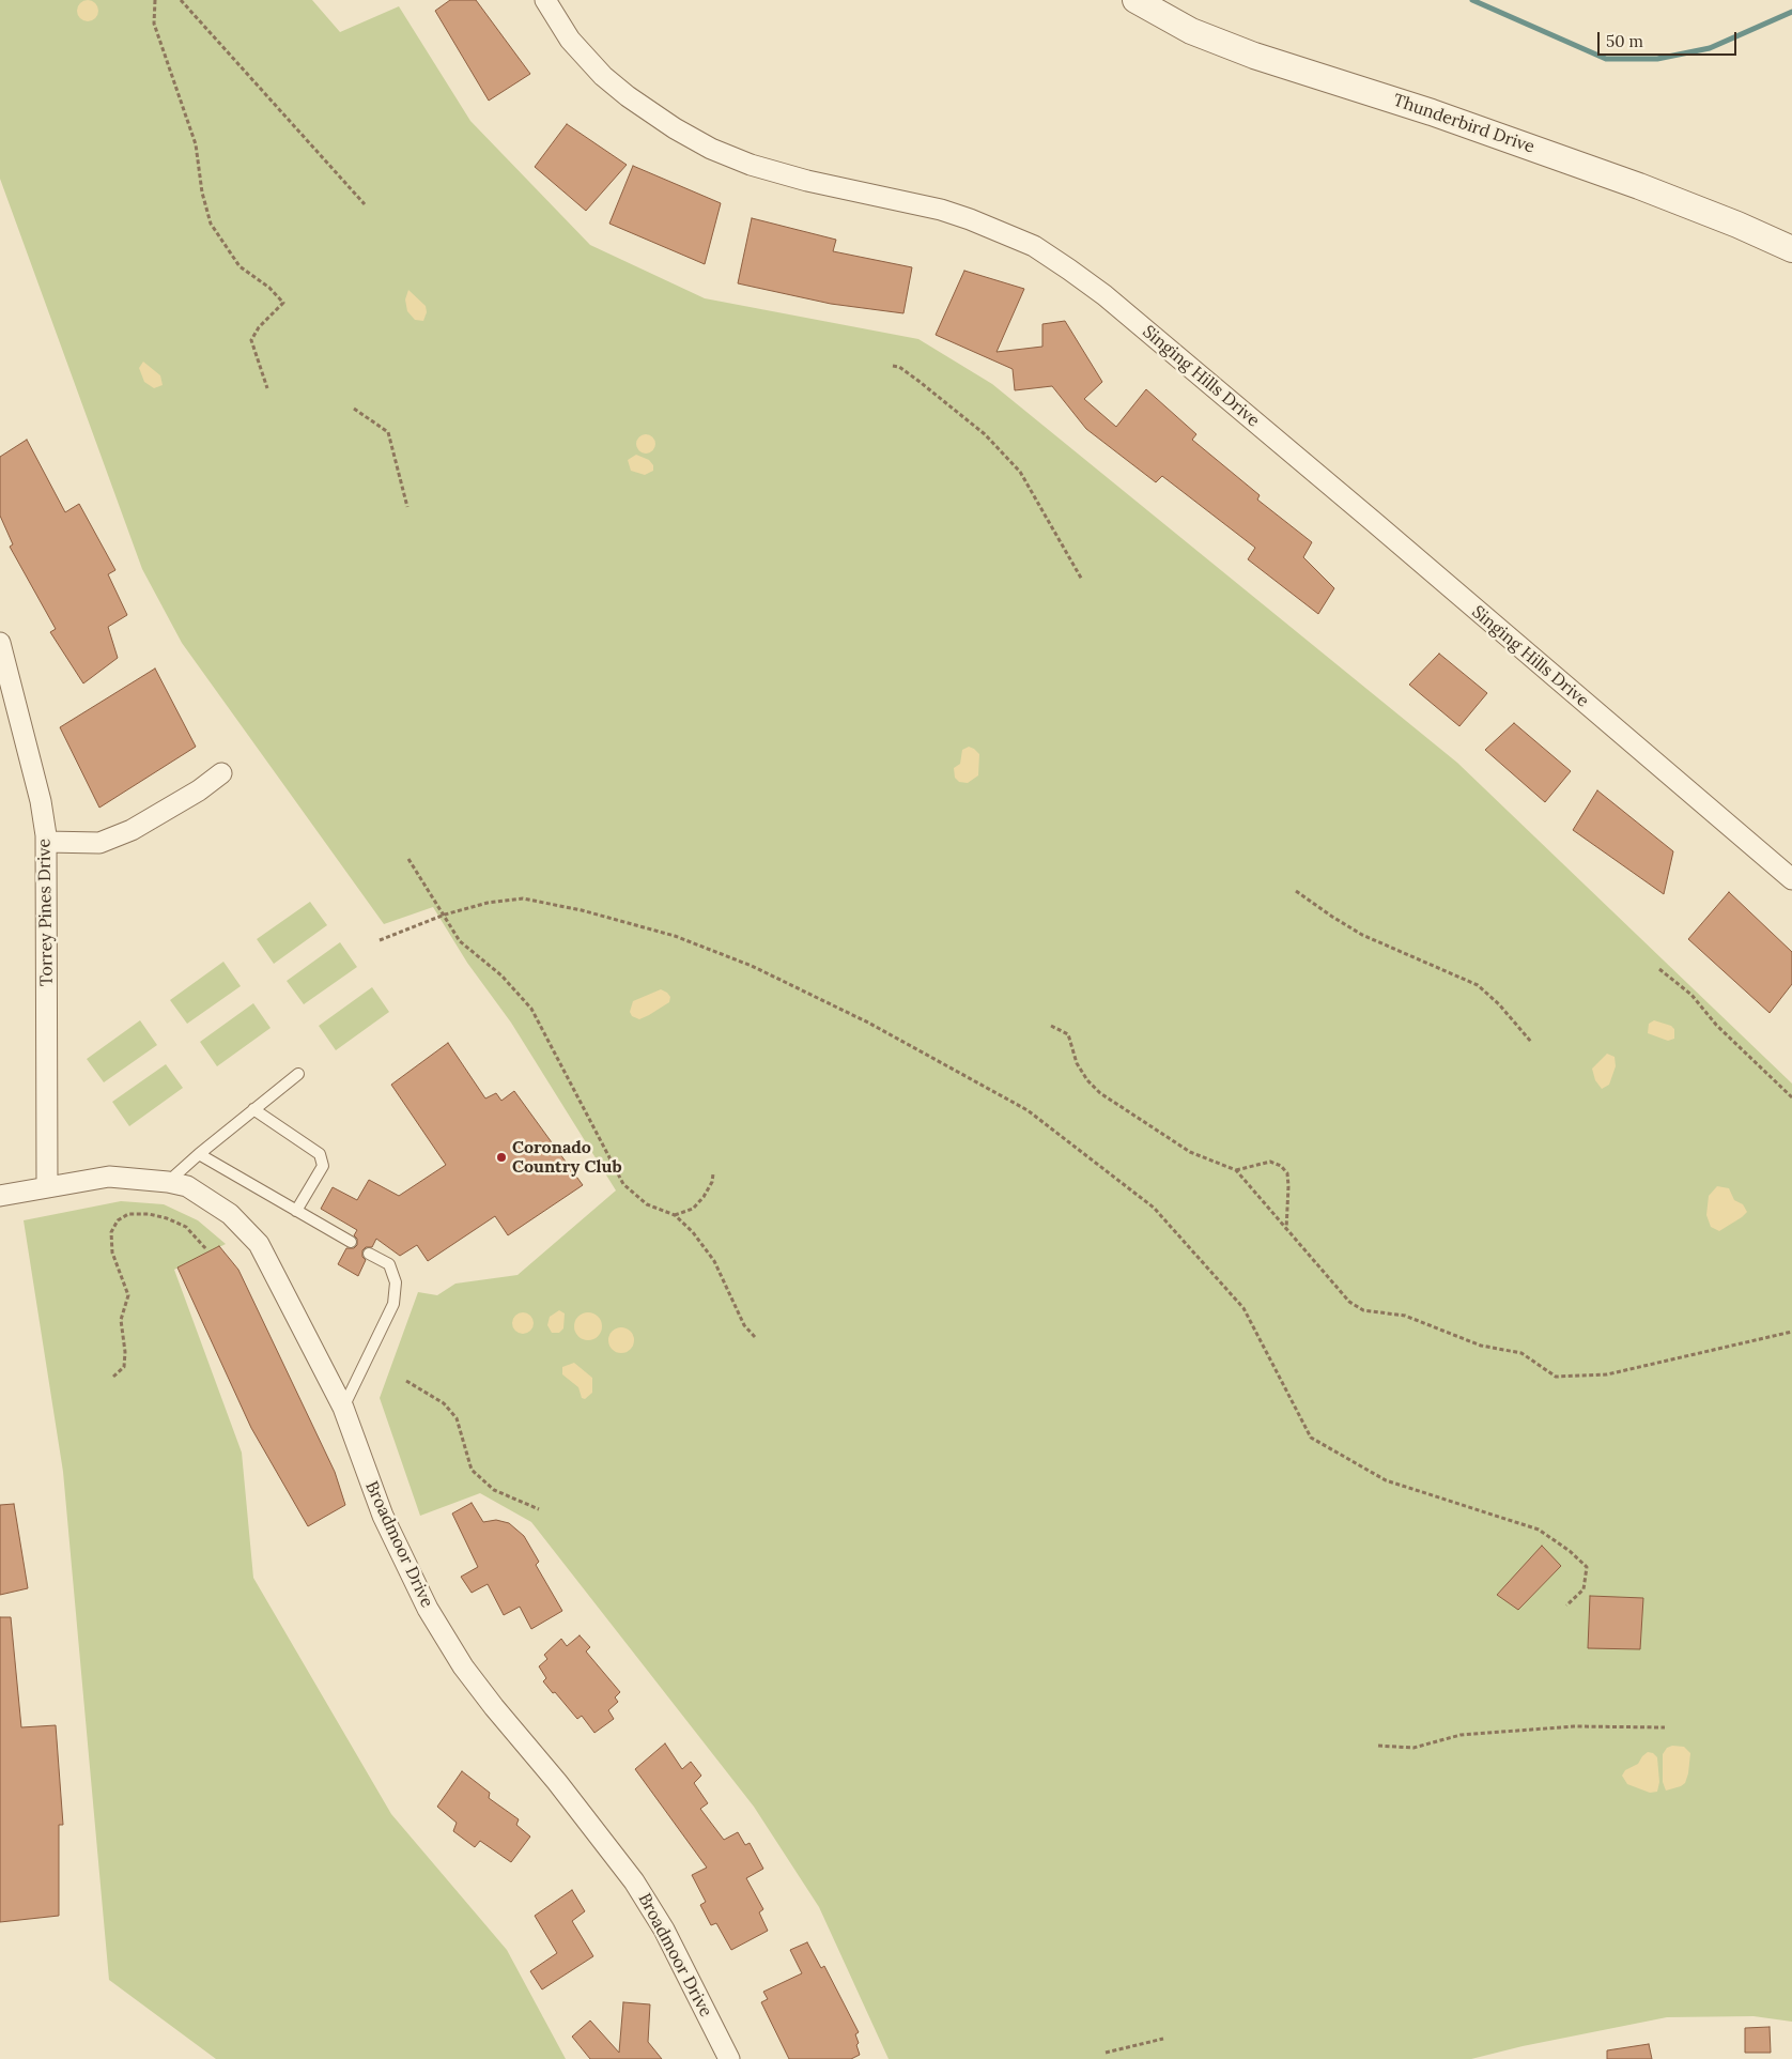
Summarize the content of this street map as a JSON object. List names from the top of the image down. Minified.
{"streets":{"street":["Thunderbird Drive","Singing Hills Drive","Torrey Pines Drive","Broadmoor Drive"]},"crossings":[["Torrey Pines Drive","Broadmoor Drive"]],"places":["Coronado Country Club"],"scale_bar":"50 m"}
